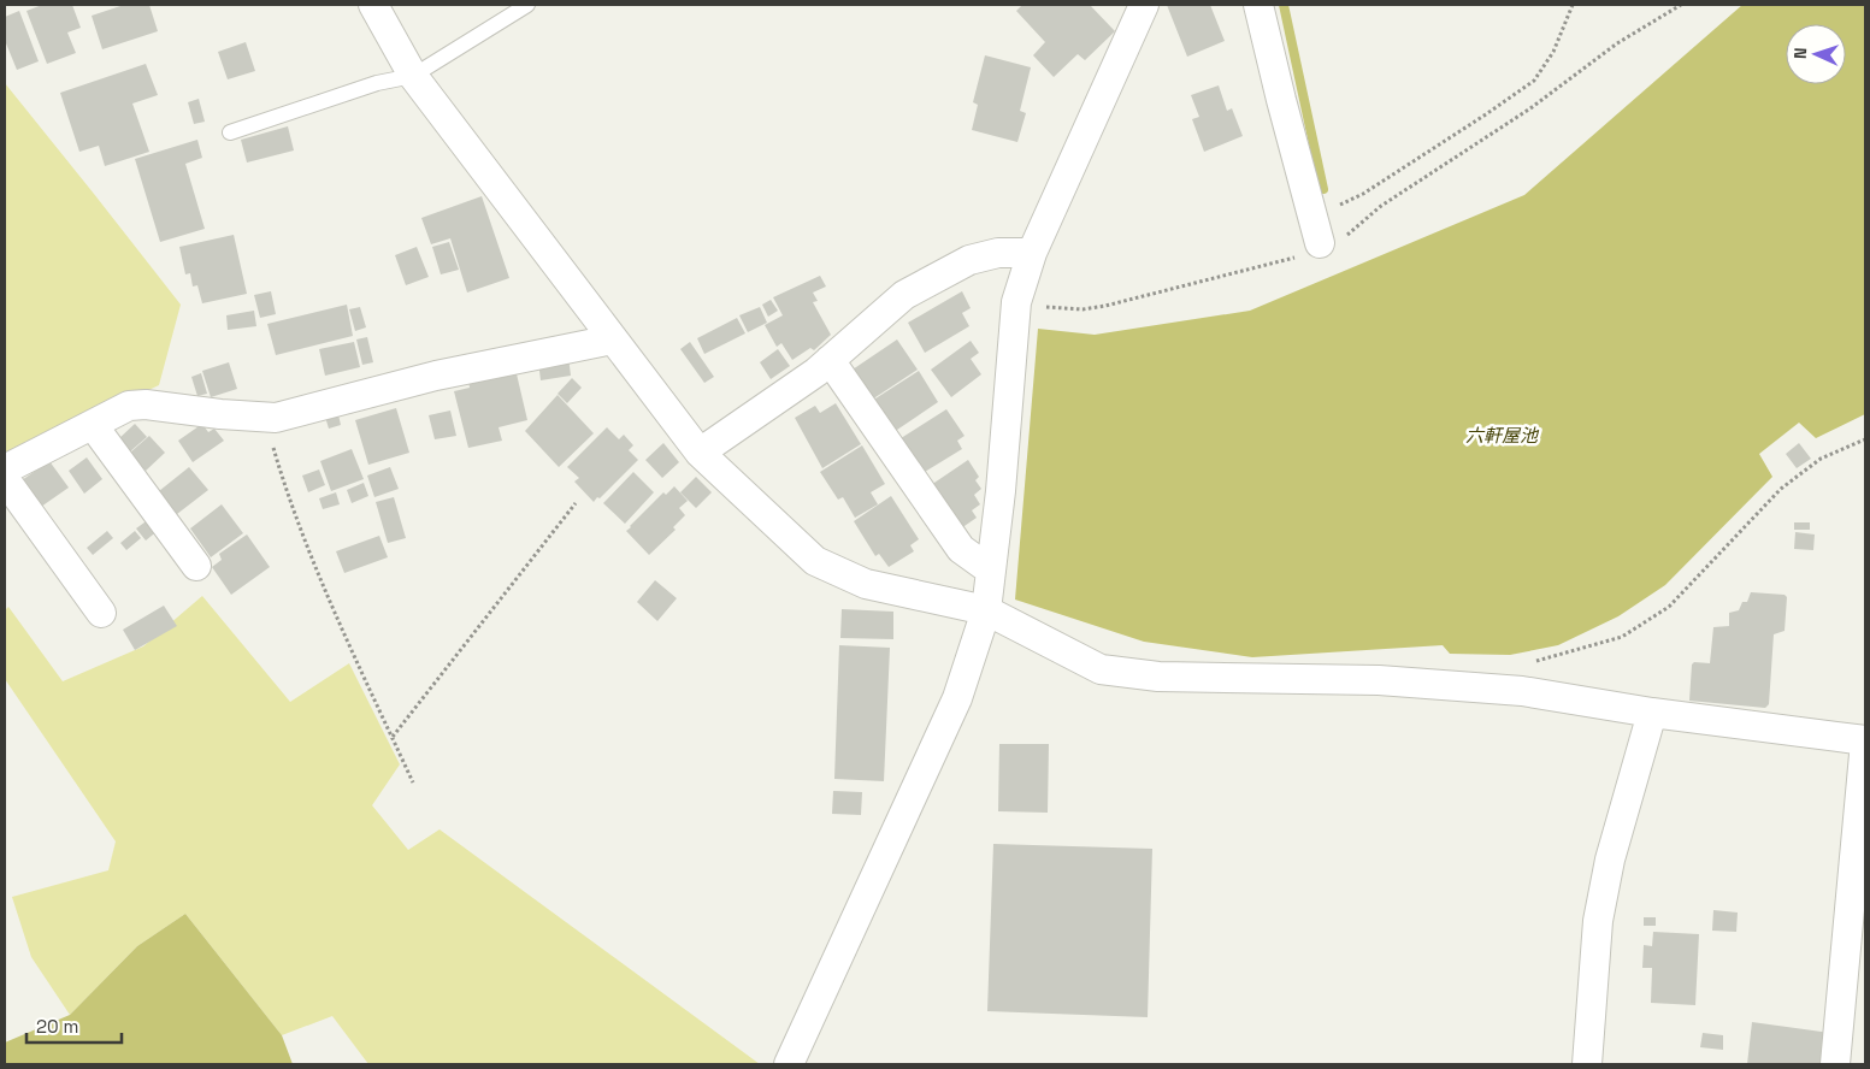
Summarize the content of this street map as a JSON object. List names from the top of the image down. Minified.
{"water":["六軒屋池"],"scale_bar":"20 m","north":"left"}
